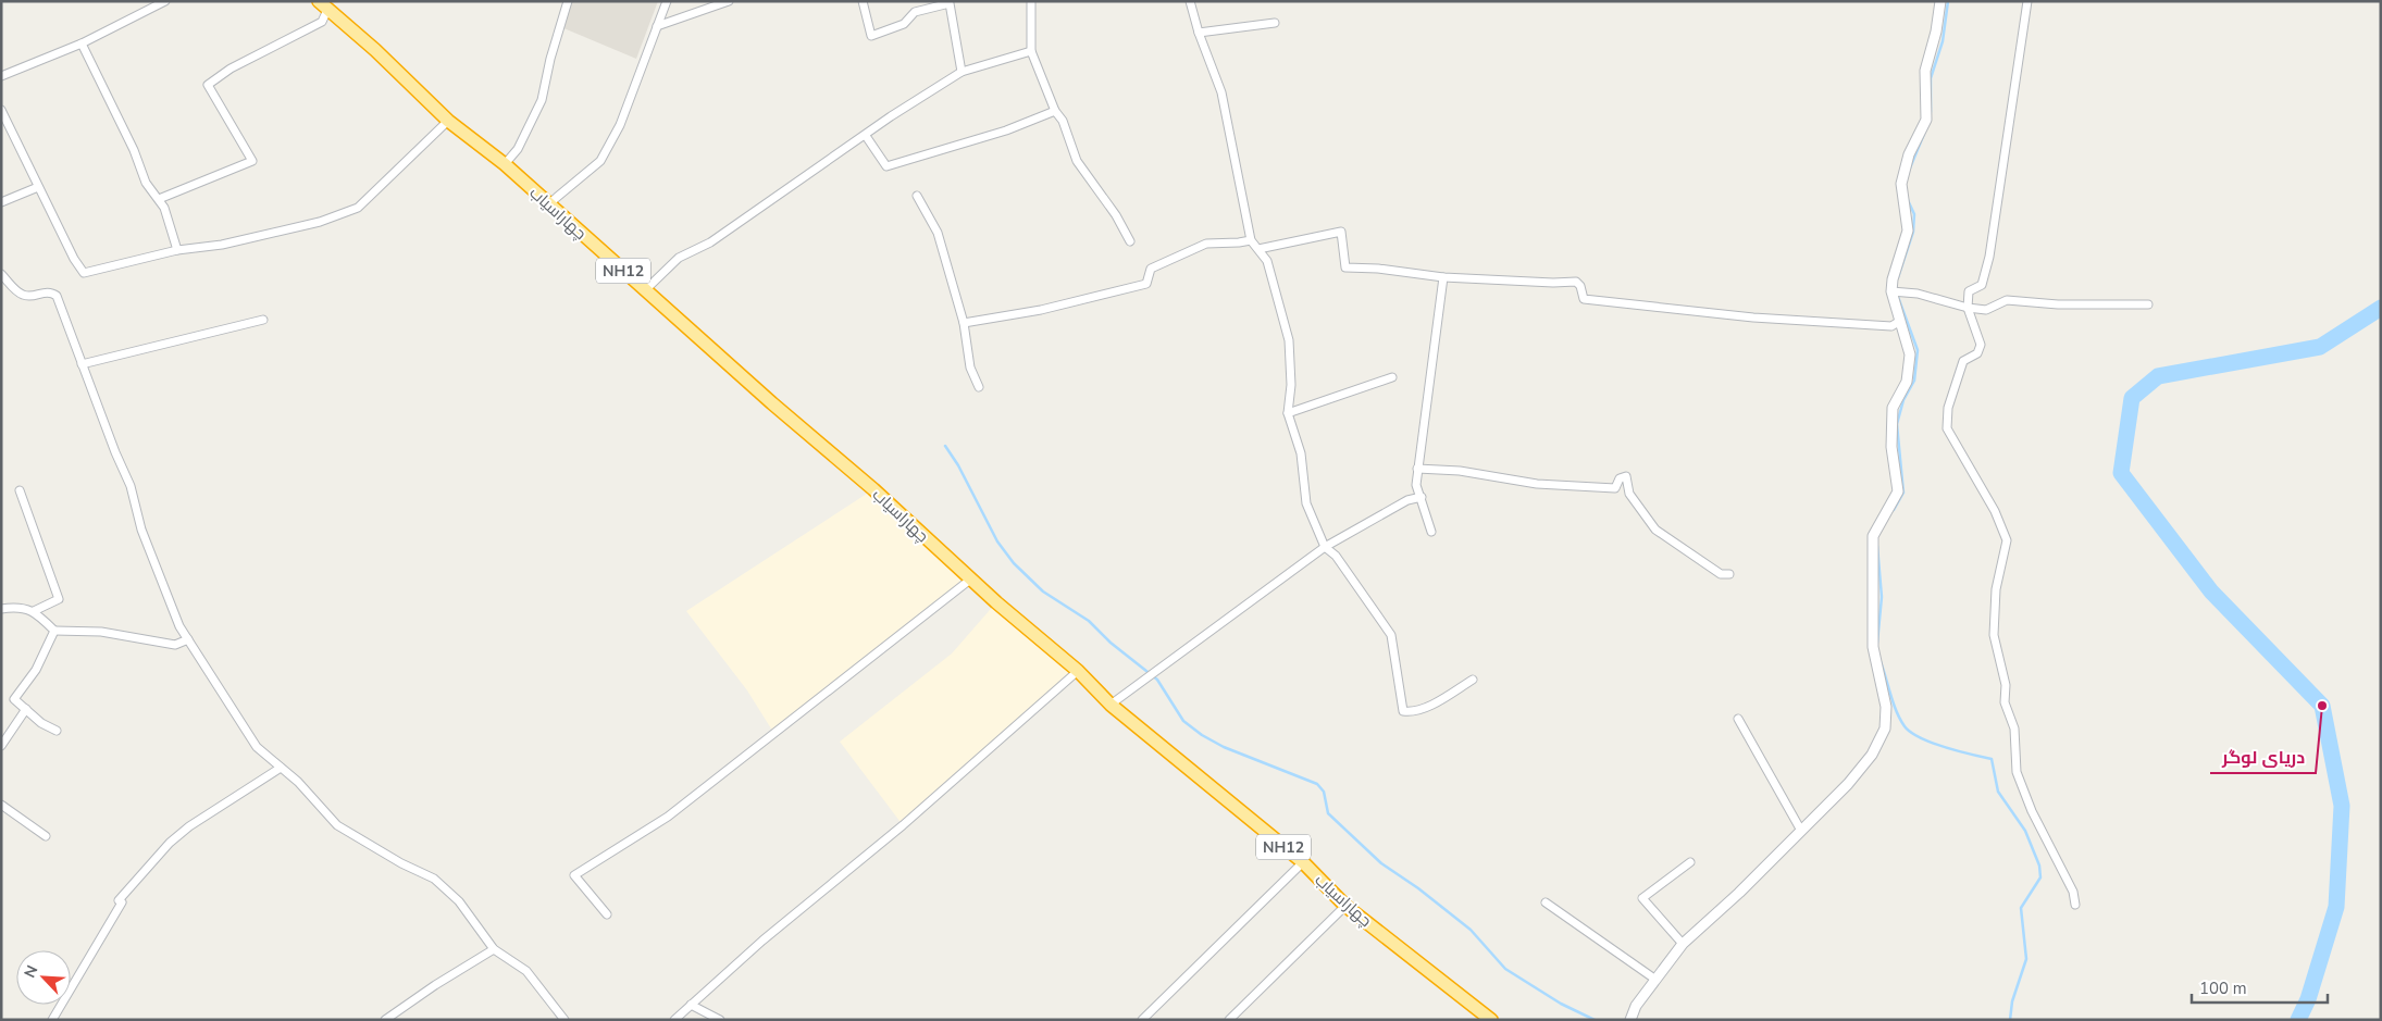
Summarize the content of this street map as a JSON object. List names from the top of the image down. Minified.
{"streets":{"highway":["چهاراسیاب","NH12"]},"places":["دریای لوگر"],"scale_bar":"100 m","north":"top left"}
